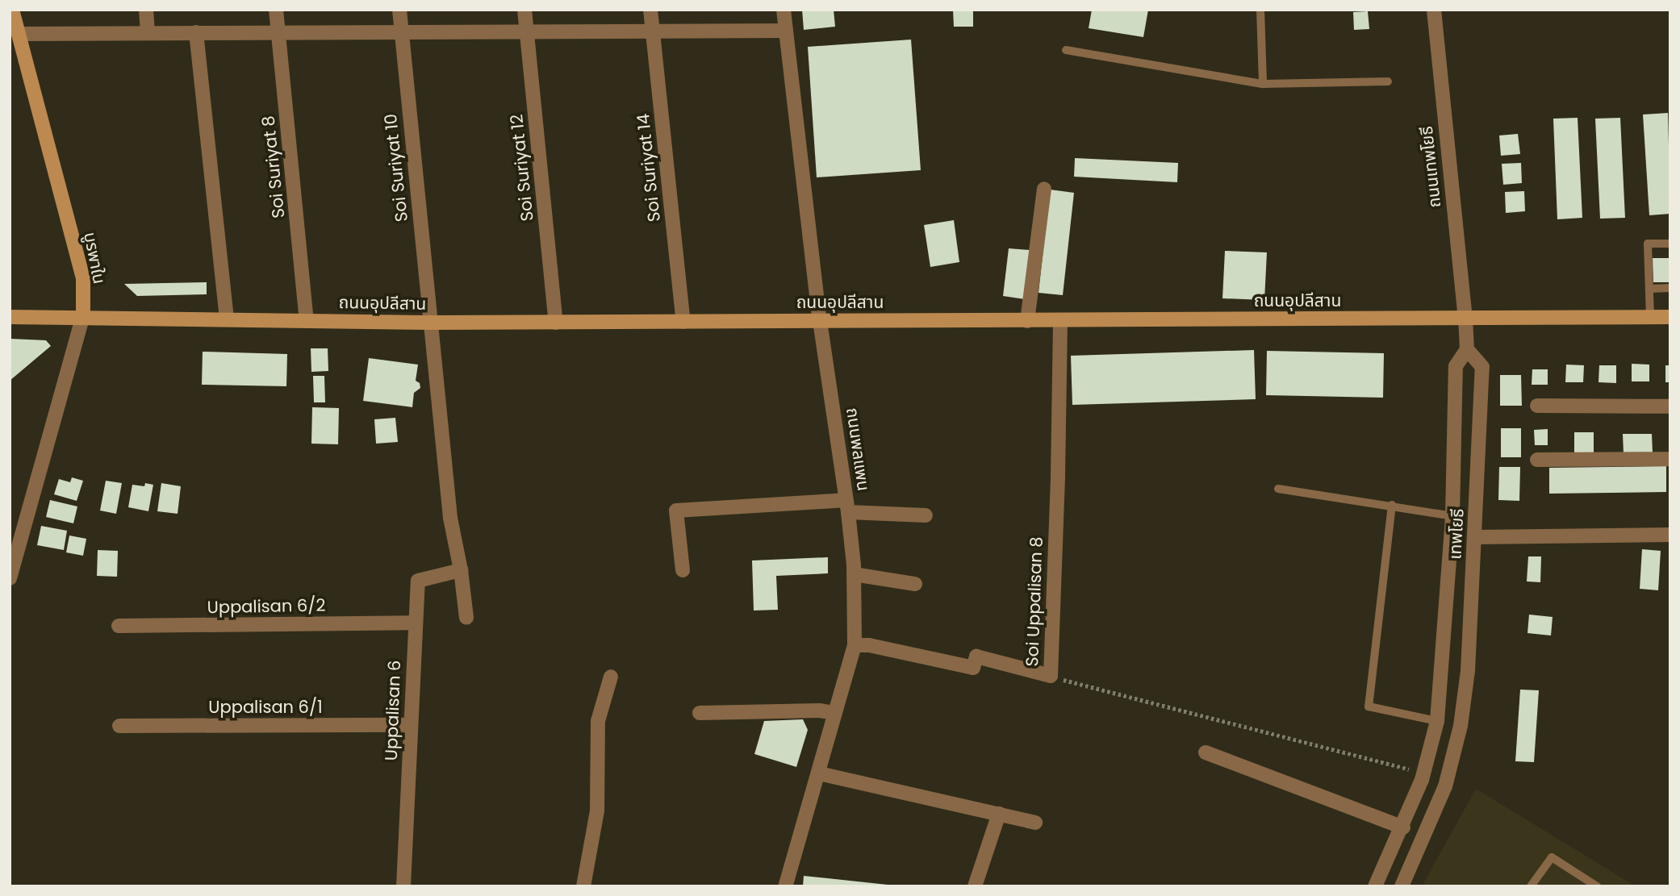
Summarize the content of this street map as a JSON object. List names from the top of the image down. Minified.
{"streets":{"main road":["บูรพาใน","ถนนอุปลีสาน"],"street":["Soi Suriyat 8","ถนนเทพโยธี","Soi Suriyat 10","Soi Suriyat 12","Soi Suriyat 14","ถนนพลแพน","เทพโยธี","Soi Uppalisan 8","Uppalisan 6/2","Uppalisan 6/1","Uppalisan 6"]},"crossings":[["Soi Suriyat 8","ถนนอุปลีสาน"],["ถนนเทพโยธี","ถนนอุปลีสาน"],["ถนนเทพโยธี","เทพโยธี"],["Soi Suriyat 10","ถนนอุปลีสาน"],["Soi Suriyat 12","ถนนอุปลีสาน"],["Soi Suriyat 14","ถนนอุปลีสาน"],["บูรพาใน","ถนนอุปลีสาน"],["ถนนอุปลีสาน","ถนนพลแพน"],["ถนนอุปลีสาน","เทพโยธี"],["ถนนอุปลีสาน","Soi Uppalisan 8"],["ถนนพลแพน","Soi Uppalisan 8"],["Uppalisan 6/2","Uppalisan 6"],["Uppalisan 6/1","Uppalisan 6"]]}
